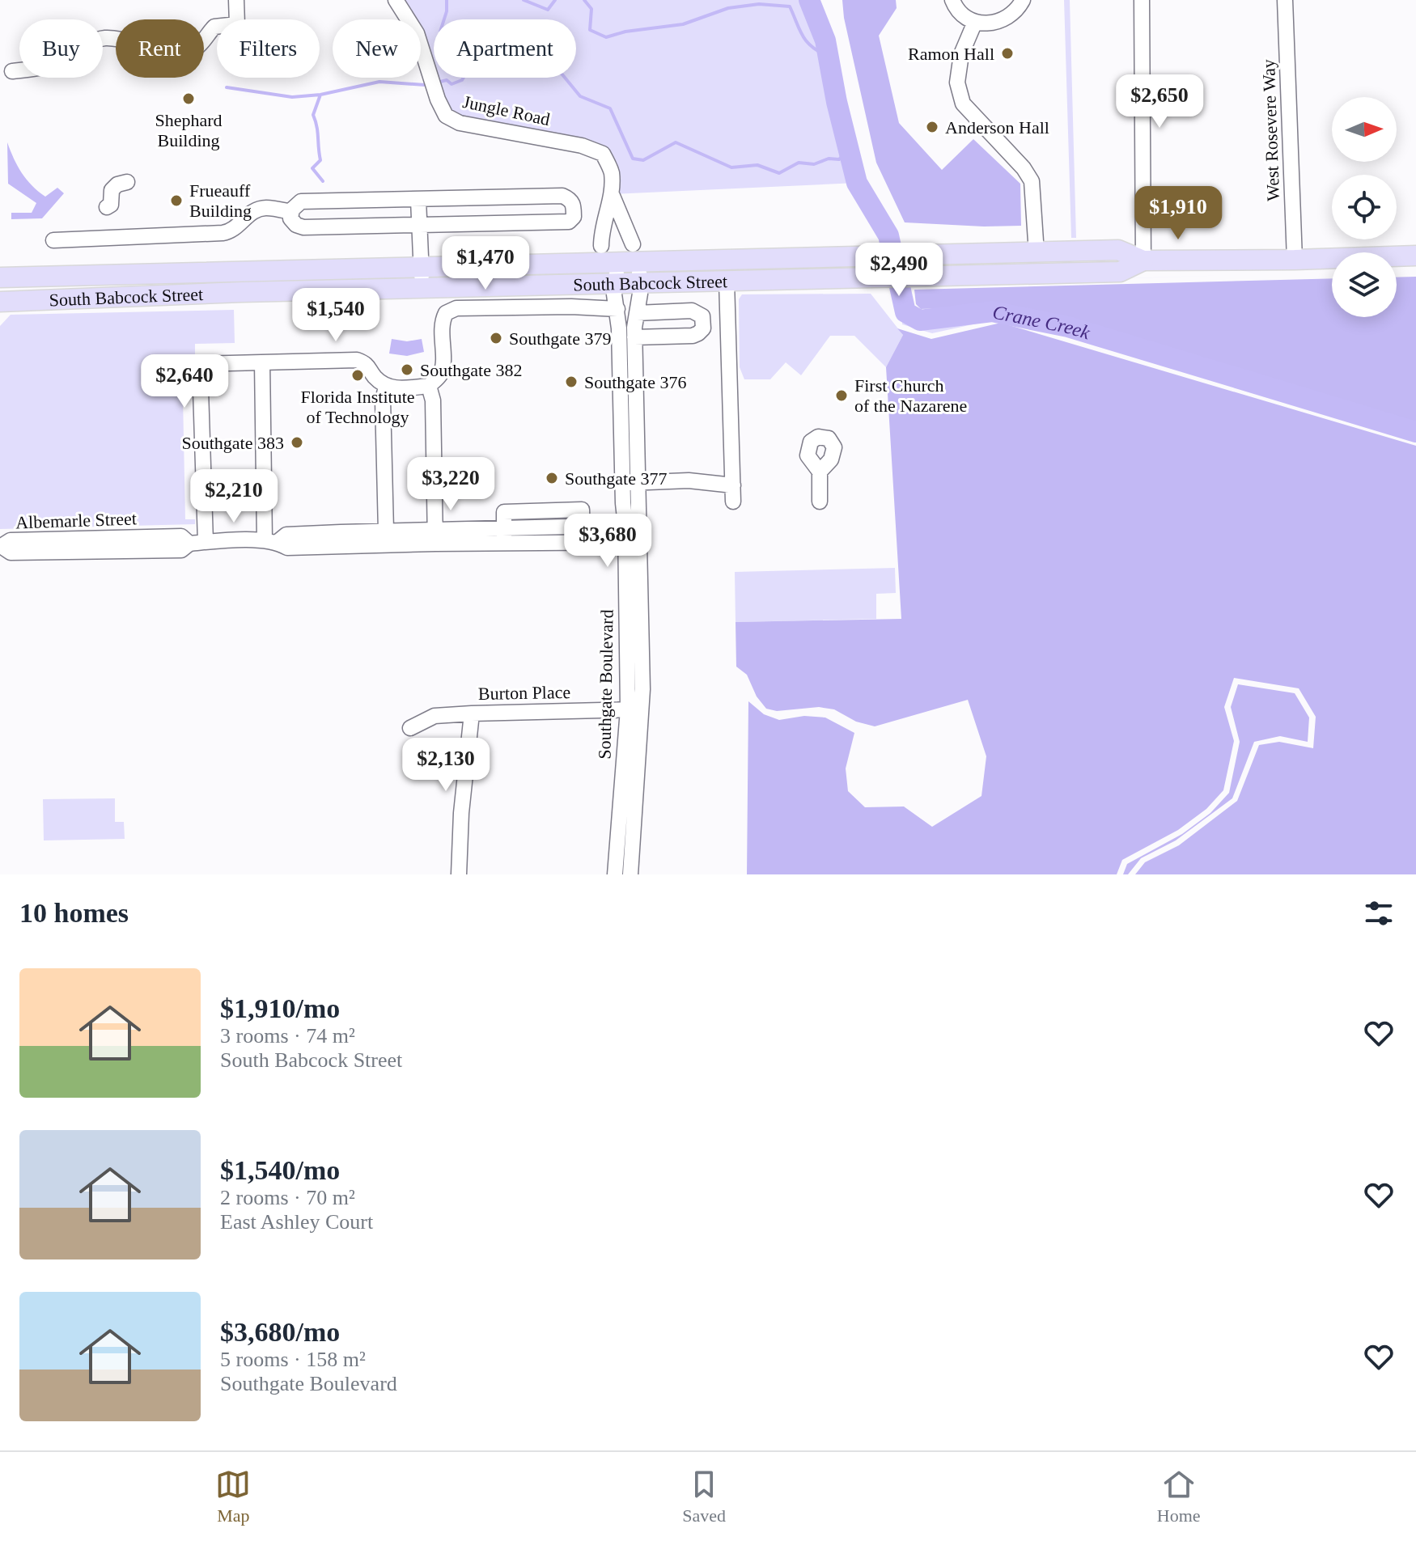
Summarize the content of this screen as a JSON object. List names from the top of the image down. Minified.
{"streets":{"main road":["South Babcock Street"],"street":["Jungle Road","West Rosevere Way","Albemarle Street","Southgate Boulevard","Burton Place"]},"crossings":[["Jungle Road","Southgate Boulevard"],["West Rosevere Way","South Babcock Street"],["South Babcock Street","Southgate Boulevard"],["Albemarle Street","Southgate Boulevard"],["Southgate Boulevard","Burton Place"]],"water":["Crane Creek"],"places":["Ramon Hall","Shephard Building","Anderson Hall","Frueauff Building","Southgate 379","Southgate 382","Florida Institute of Technology","Southgate 376","First Church of the Nazarene","Southgate 383","Southgate 377"],"north":"right","page":{"chip":["Buy","Rent","Filters","New","Apartment"],"price":["$2,650","$1,910","$1,470","$2,490","$1,540","$2,640","$3,220","$2,210","$3,680","$2,130"],"heading":"10 homes","list":[{"name":"$1,910/mo","note":"3 rooms · 74 m² · South Babcock Street"},{"name":"$1,540/mo","note":"2 rooms · 70 m² · East Ashley Court"},{"name":"$3,680/mo","note":"5 rooms · 158 m² · Southgate Boulevard"}],"tabs":["Map","Saved","Home"]}}
